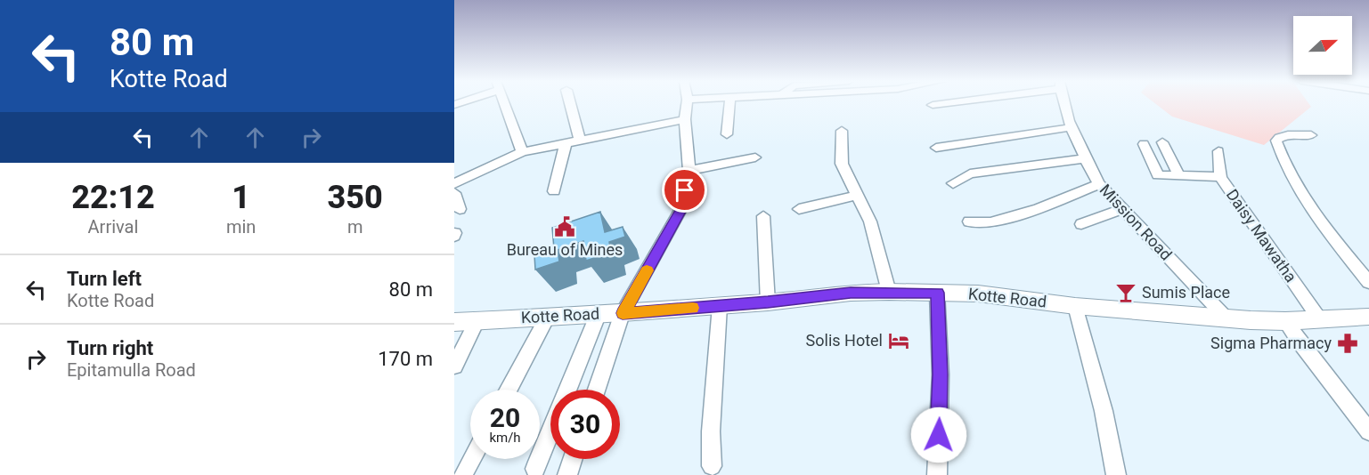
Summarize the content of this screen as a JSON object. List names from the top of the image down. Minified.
{"streets":{"main road":["Kotte Road"],"street":["Mission Road","Daisy Mawatha"]},"crossings":[["Mission Road","Kotte Road"],["Daisy Mawatha","Kotte Road"]],"places":{"public building":["Bureau of Mines"],"bar":["Sumis Place"],"hotel":["Solis Hotel"],"pharmacy":["Sigma Pharmacy"]},"north":"right","page":{"turn":["80 m","Kotte Road"],"eta":["22:12","Arrival","1","min","350","m"],"list":[{"name":"Turn left","note":"Kotte Road","value":"80 m"},{"name":"Turn right","note":"Epitamulla Road","value":"170 m"}],"speed":"20 km/h","limit":"30"}}
